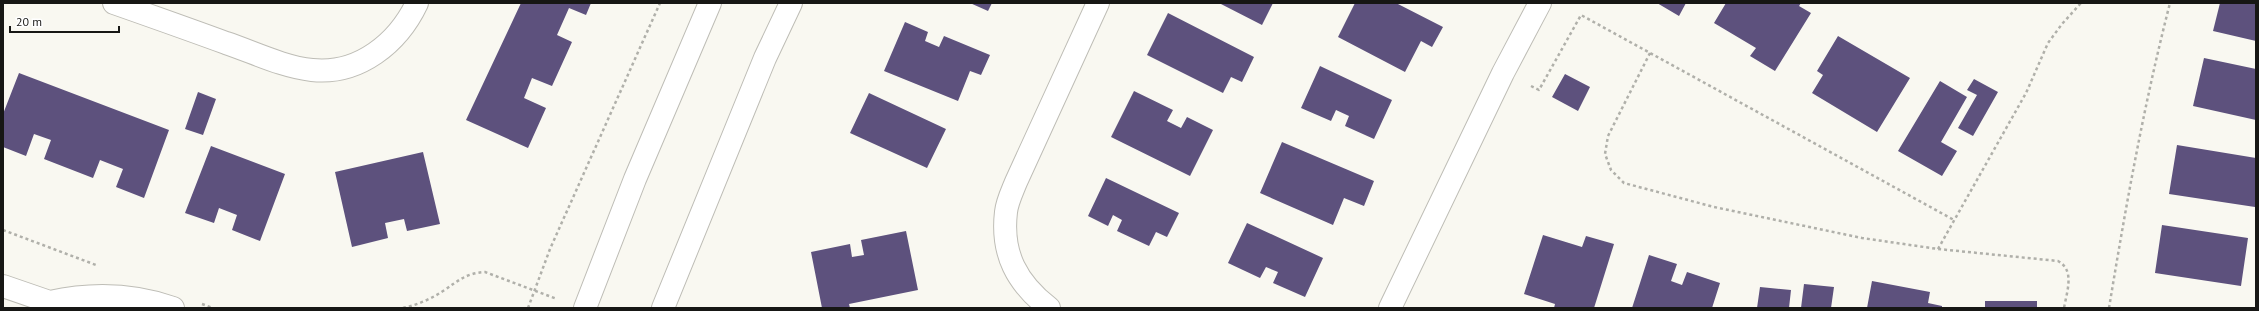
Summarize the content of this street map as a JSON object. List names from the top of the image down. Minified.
{"scale_bar":"20 m"}
